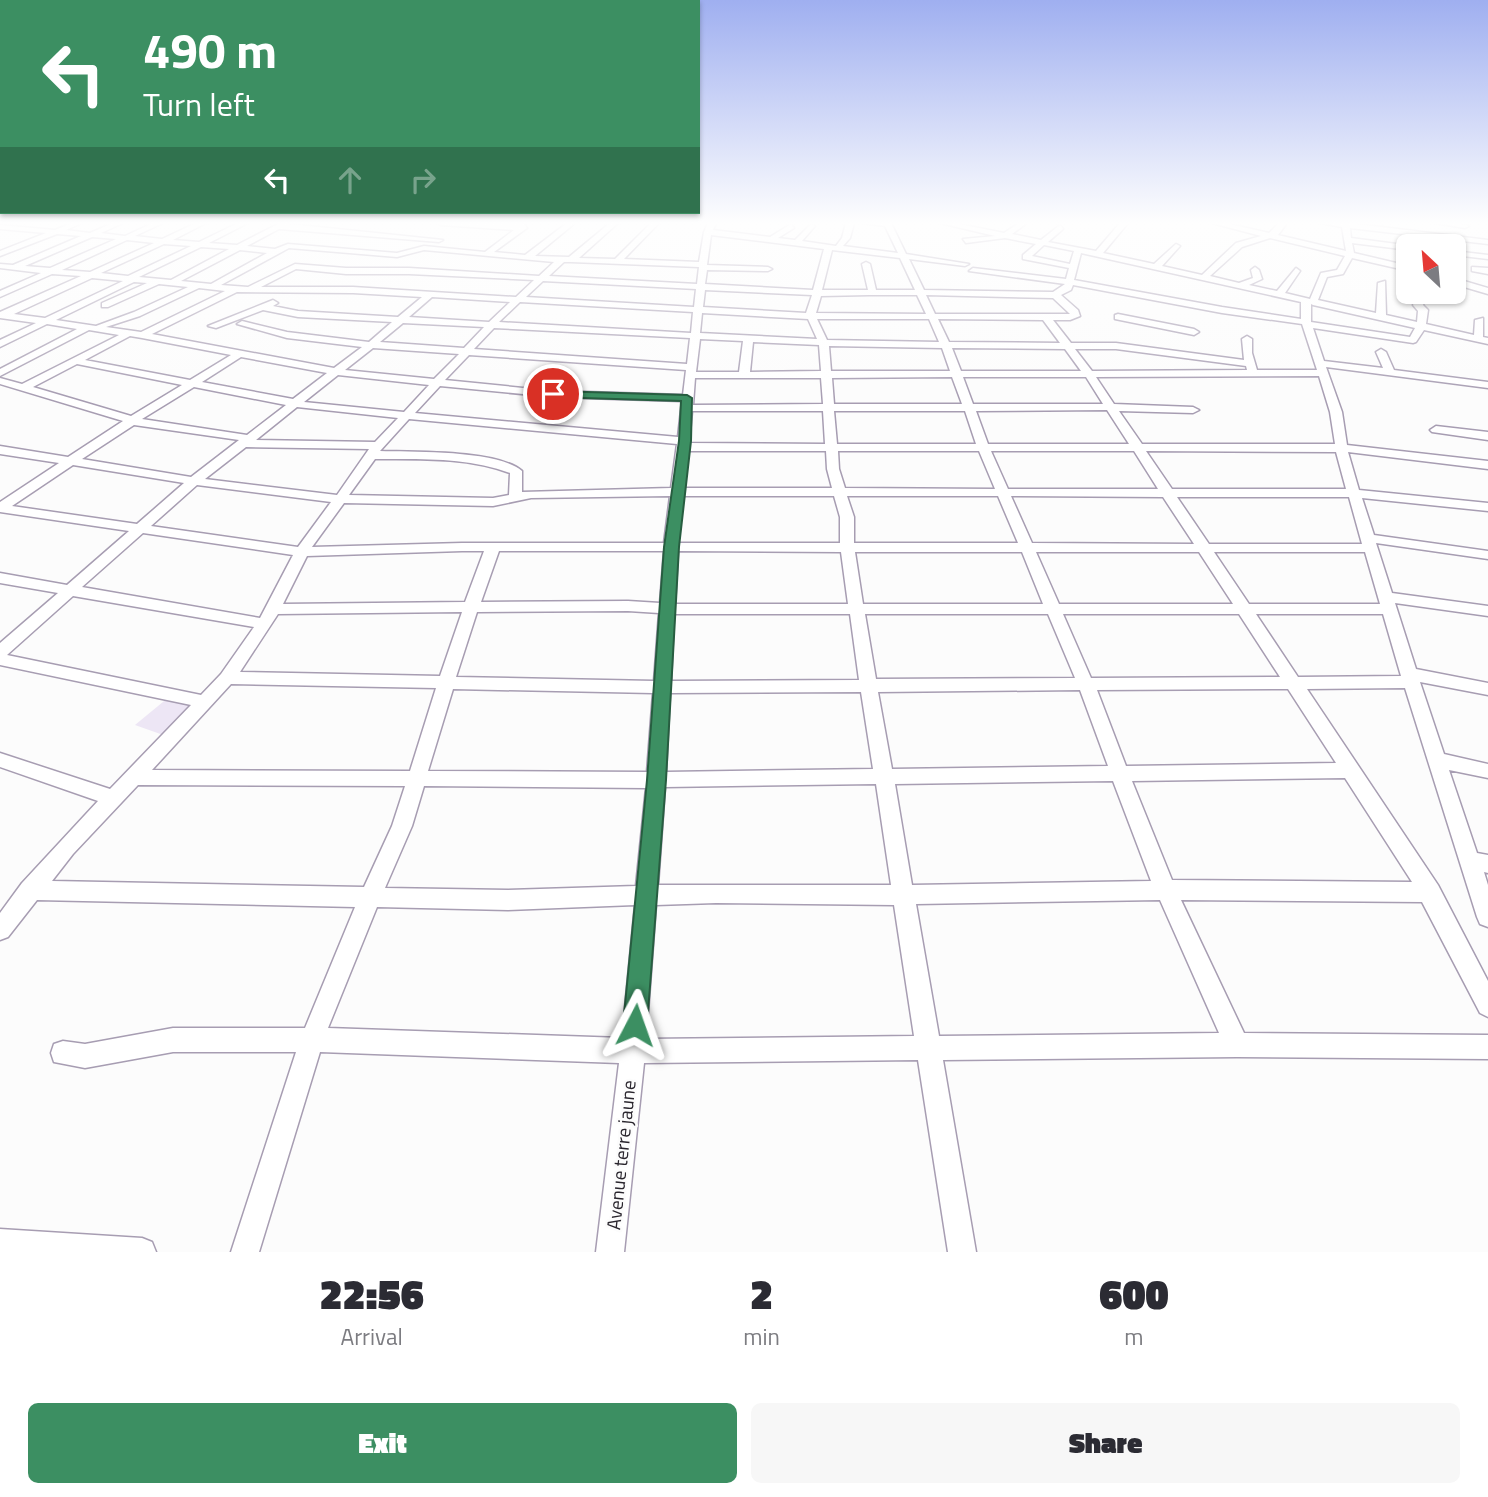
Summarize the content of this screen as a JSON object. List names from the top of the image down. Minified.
{"streets":{"street":["Avenue terre jaune"]},"north":"top left","page":{"turn":["490 m","Turn left"],"eta":["22:56","Arrival","2","min","600","m"],"buttons":["Exit","Share"]}}
